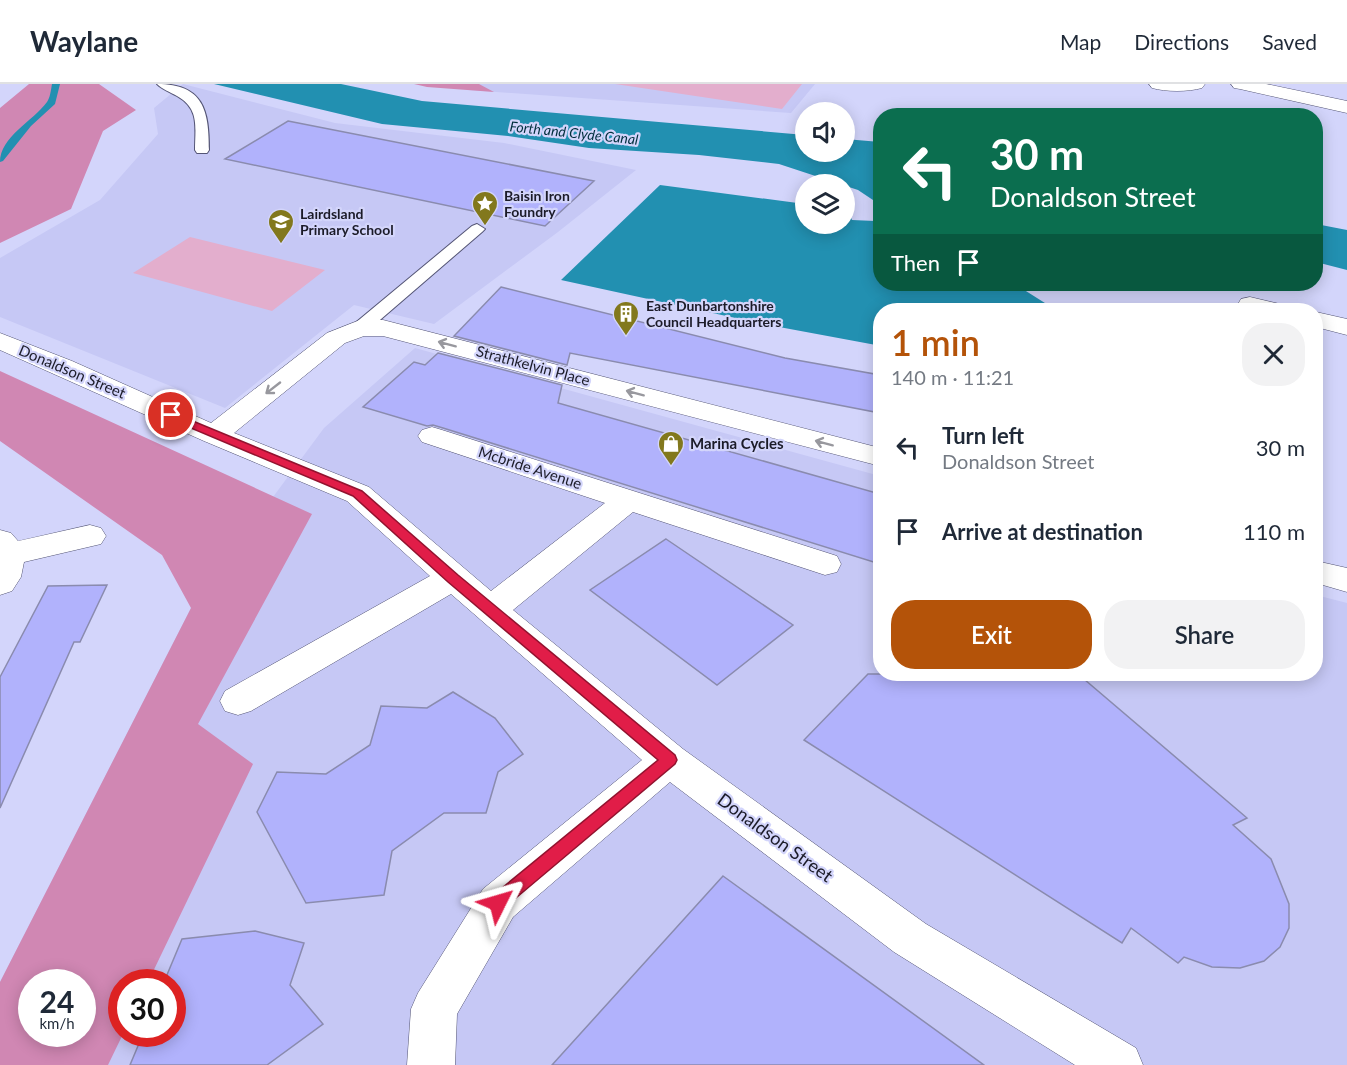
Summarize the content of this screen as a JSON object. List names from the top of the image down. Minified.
{"streets":{"street":["Strathkelvin Place","Donaldson Street","Mcbride Avenue"]},"crossings":[["Strathkelvin Place","Donaldson Street"]],"one_way":["Strathkelvin Place"],"water":["Forth and Clyde Canal"],"places":{"place":["Baisin Iron Foundry"],"school or university":["Lairdsland Primary School"],"building":["East Dunbartonshire Council Headquarters"],"shop":["Marina Cycles"]},"page":{"header":"Waylane","nav":["Map","Directions","Saved"],"turn":["30 m","Donaldson Street"],"then":"Then","heading":["1 min","140 m · 11:21"],"list":[{"name":"Turn left","note":"Donaldson Street","value":"30 m"},{"name":"Arrive at destination","value":"110 m"}],"buttons":["Exit","Share"],"speed":"24 km/h","limit":"30"}}
